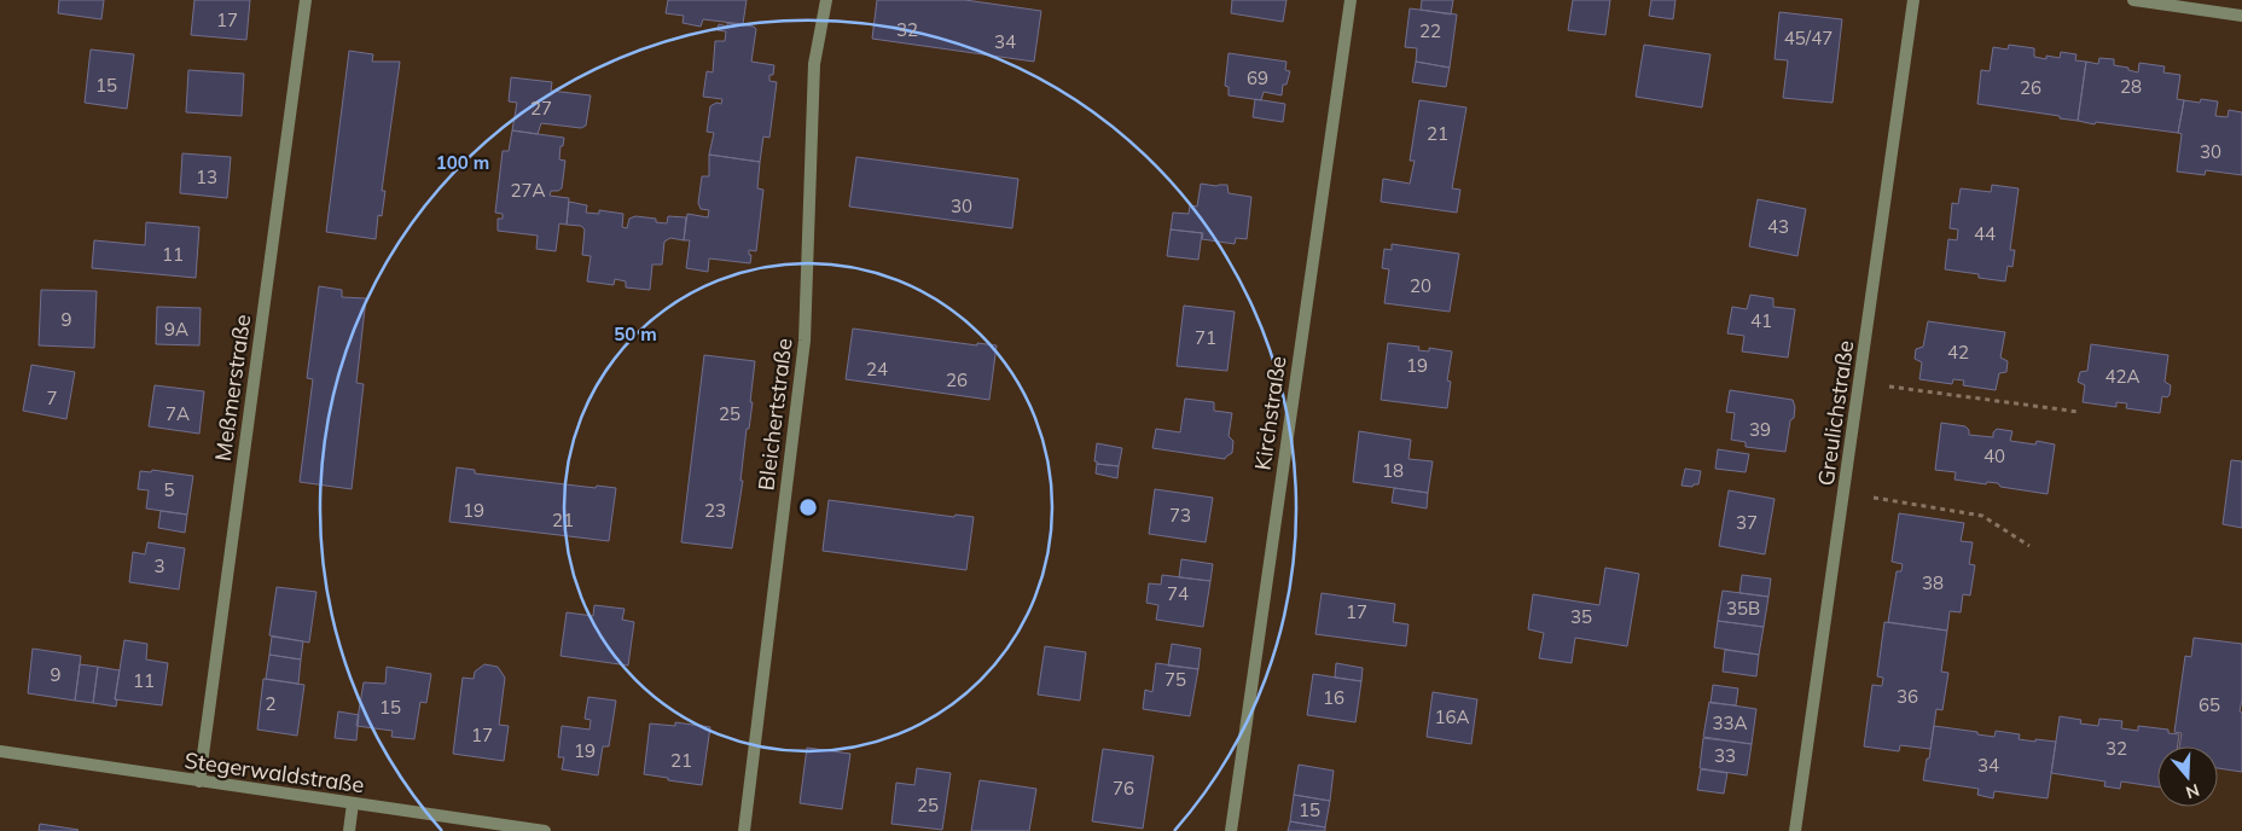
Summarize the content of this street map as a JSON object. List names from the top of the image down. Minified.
{"streets":{"street":["Meßmerstraße","Kirchstraße","Greulichstraße","Bleichertstraße","Stegerwaldstraße"]},"crossings":[["Meßmerstraße","Stegerwaldstraße"]],"house_numbers":["17","32","22","45/47","34","69","15","28","26","27","21","30","13","27A","30","43","44","11","20","9","41","9A","71","42","19","24","42A","26","7","7A","25","39","40","18","5","19","23","73","21","37","3","38","74","35B","17","35","9","75","11","36","16","2","65","15","16A","33A","17","32","19","33","21","34","76","25","15"],"north":"bottom","rings":["100 m","50 m"]}
